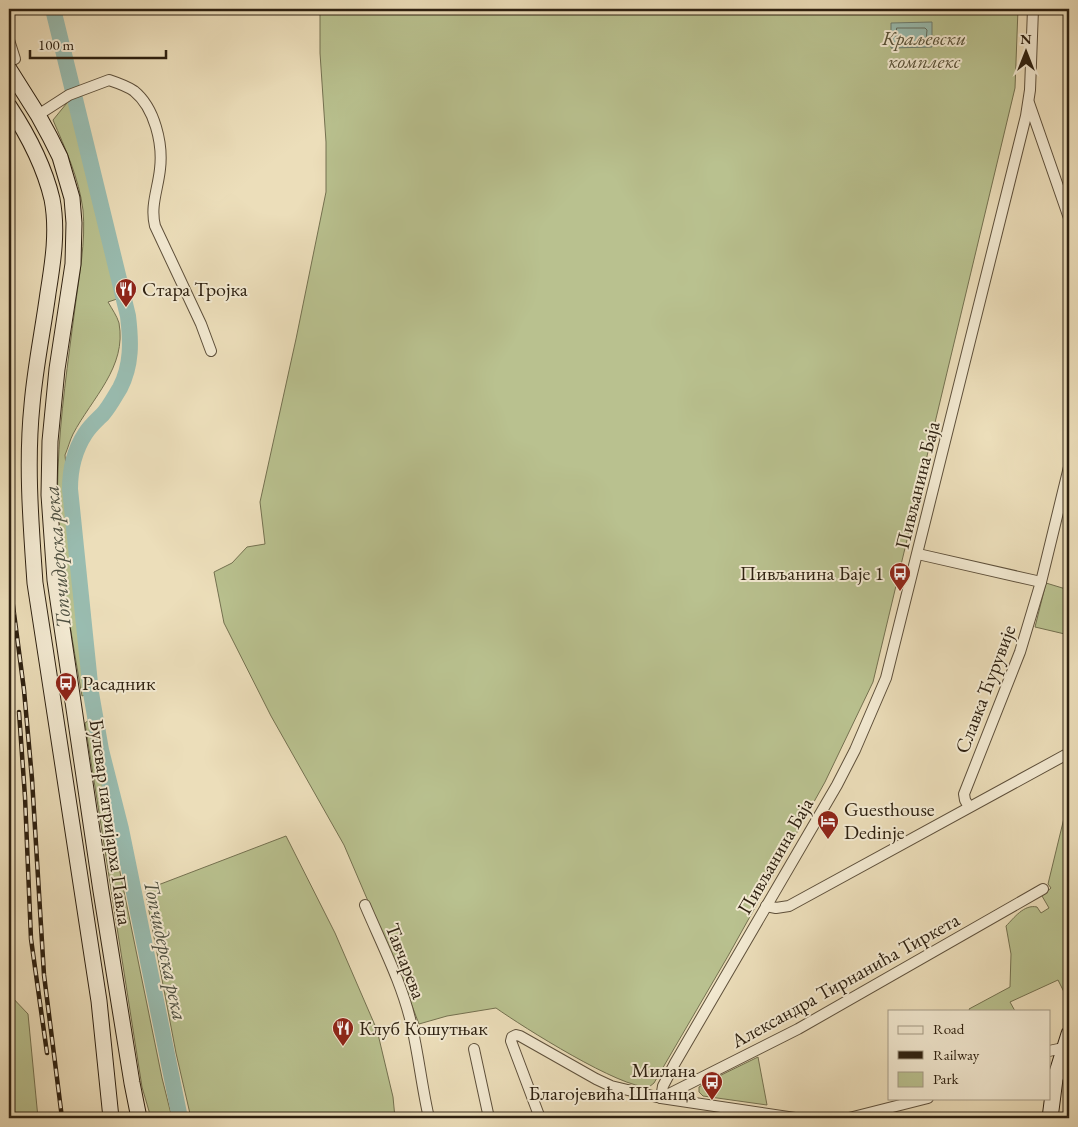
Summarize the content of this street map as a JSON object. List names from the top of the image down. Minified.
{"streets":{"main road":["Булевар патријарха Павла"],"street":["Пивљанина Баја","Славка Ћурувије","Тавчарева","Александра Тирнанића Тиркета"]},"crossings":[["Пивљанина Баја","Александра Тирнанића Тиркета"]],"water":["Топчидерска река"],"parks":["Краљевски комплекс"],"places":{"restaurant":["Стара Тројка","Клуб Кошутњак"],"bus stop":["Пивљанина Баје 1","Расадник","Милана Благојевића Шпанца"],"hotel":["Guesthouse Dedinje"]},"legend":["Road","Railway","Park"],"scale_bar":"100 m","north":"top"}
